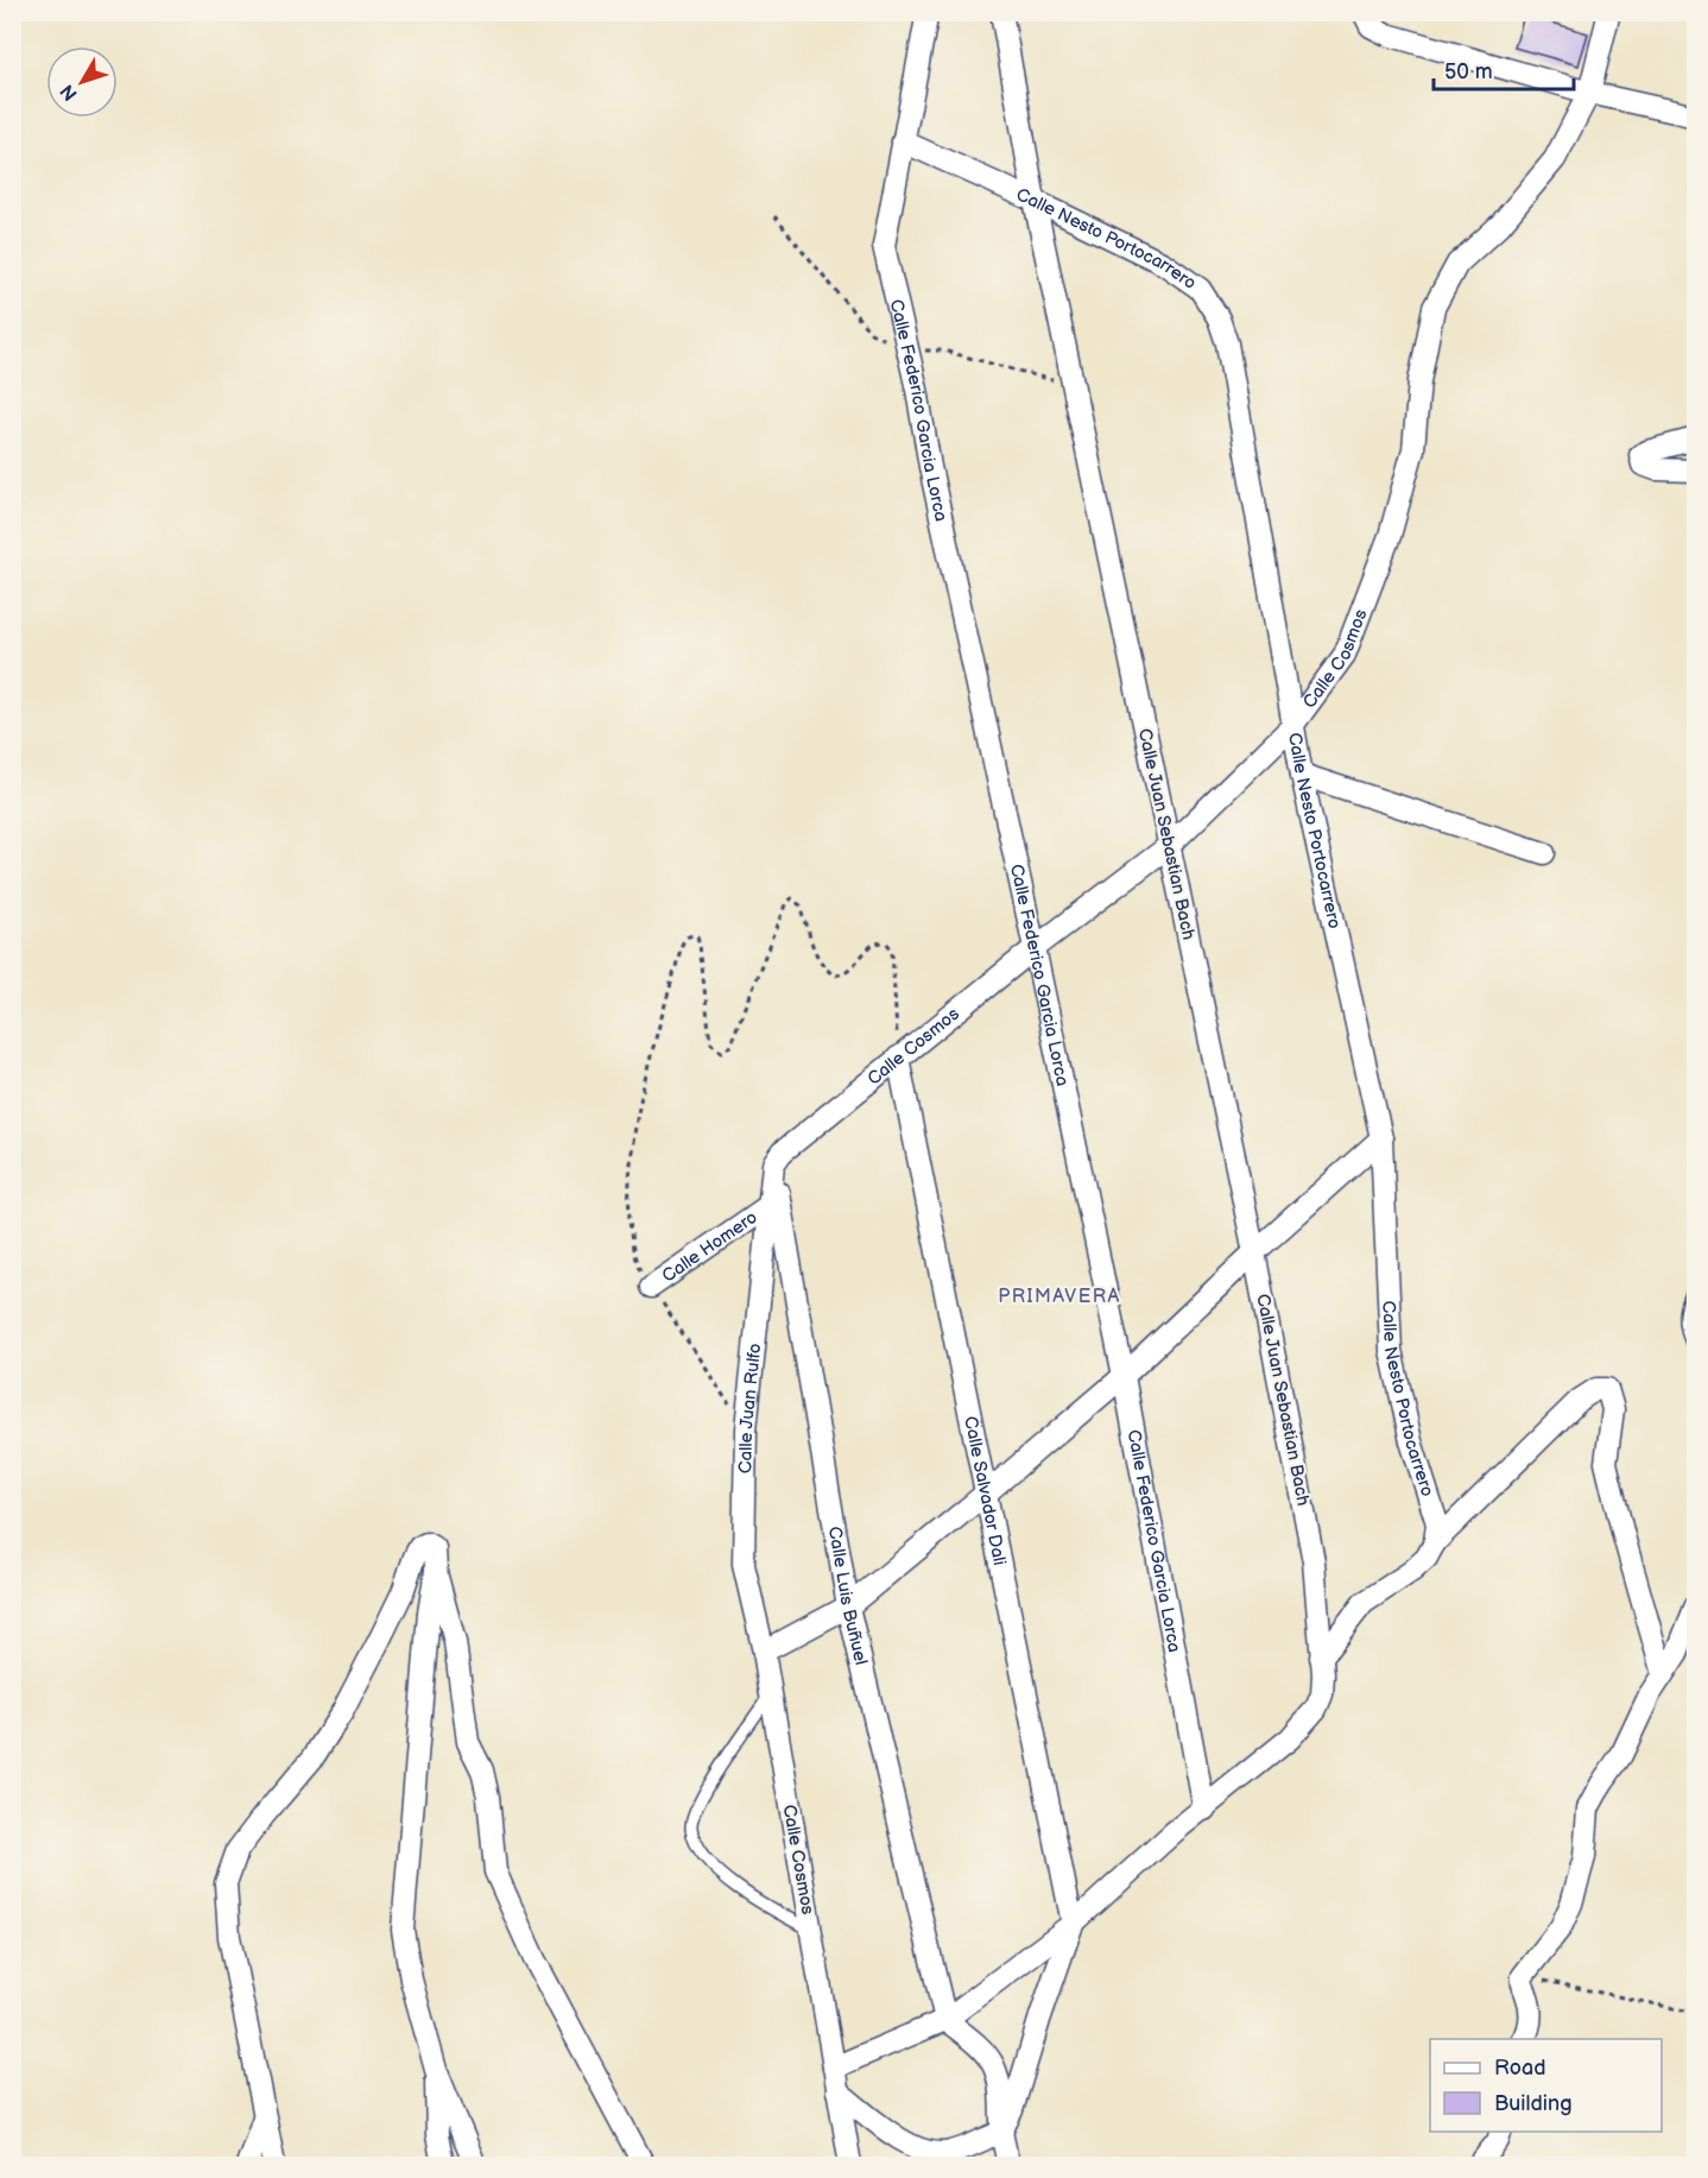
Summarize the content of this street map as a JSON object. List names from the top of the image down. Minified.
{"streets":{"street":["Calle Nesto Portocarrero","Calle Federico Garcia Lorca","Calle Cosmos","Calle Juan Sebastian Bach","Calle Homero","Calle Juan Rulfo","Calle Salvador Dali","Calle Luis Buñuel"]},"crossings":[["Calle Nesto Portocarrero","Calle Federico Garcia Lorca"],["Calle Nesto Portocarrero","Calle Cosmos"],["Calle Nesto Portocarrero","Calle Juan Sebastian Bach"],["Calle Federico Garcia Lorca","Calle Cosmos"],["Calle Federico Garcia Lorca","Calle Juan Sebastian Bach"],["Calle Cosmos","Calle Juan Sebastian Bach"],["Calle Cosmos","Calle Juan Rulfo"],["Calle Cosmos","Calle Salvador Dali"],["Calle Cosmos","Calle Luis Buñuel"],["Calle Juan Sebastian Bach","Calle Salvador Dali"],["Calle Juan Sebastian Bach","Calle Luis Buñuel"],["Calle Homero","Calle Juan Rulfo"],["Calle Juan Rulfo","Calle Luis Buñuel"]],"districts":["PRIMAVERA"],"legend":["Road","Building"],"scale_bar":"50 m","north":"bottom left"}
